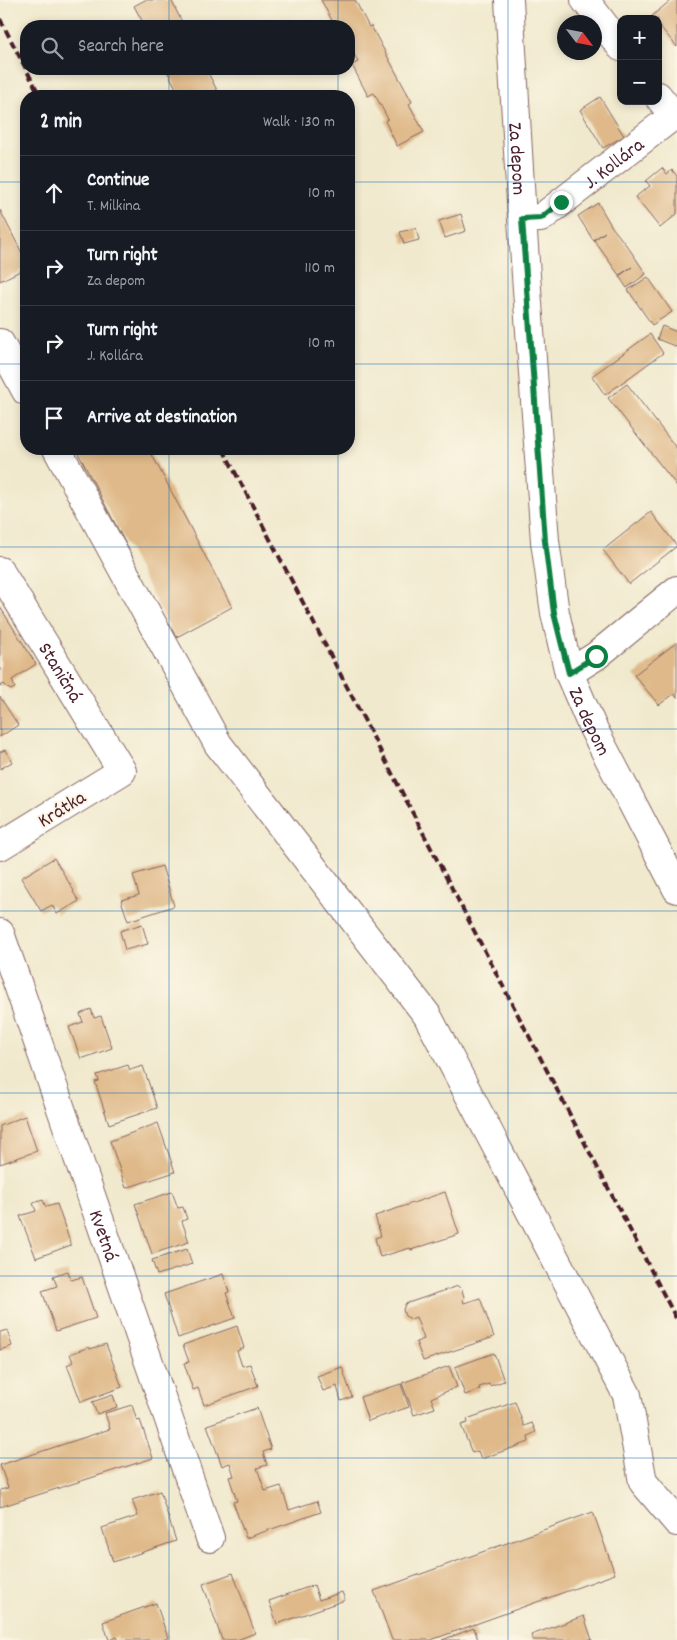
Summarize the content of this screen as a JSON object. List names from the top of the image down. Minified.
{"streets":{"street":["Za depom","J. Kollára","Staničná","Krátka","Kvetná"]},"crossings":[["Za depom","J. Kollára"],["Staničná","Krátka"]],"north":"bottom right","page":{"map_buttons":["+","−"],"search":"Search here","heading":["2 min","Walk · 130 m"],"list":[["Continue","T. Milkina","10 m"],["Turn right","Za depom","110 m"],["Turn right","J. Kollára","10 m"],"Arrive at destination"]}}
